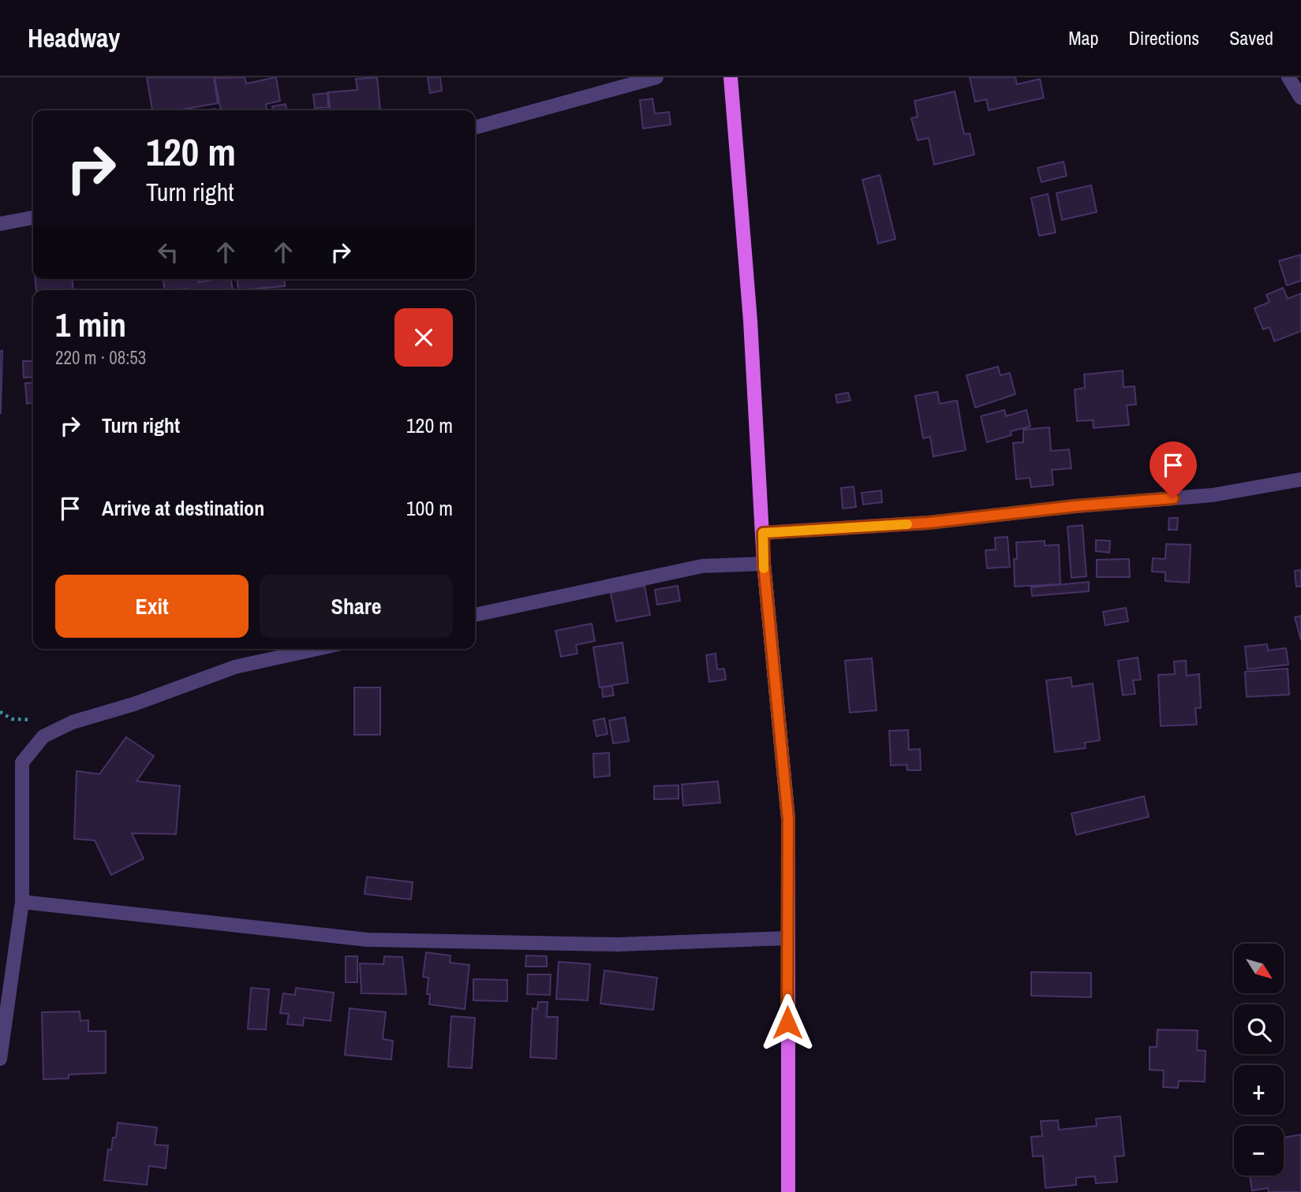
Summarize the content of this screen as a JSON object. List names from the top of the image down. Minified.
{"north":"bottom right","page":{"header":"Headway","nav":["Map","Directions","Saved"],"turn":["120 m","Turn right"],"heading":["1 min","220 m · 08:53"],"list":[{"name":"Turn right","value":"120 m"},{"name":"Arrive at destination","value":"100 m"}],"buttons":["Exit","Share"],"map_buttons":["+","−"]}}
